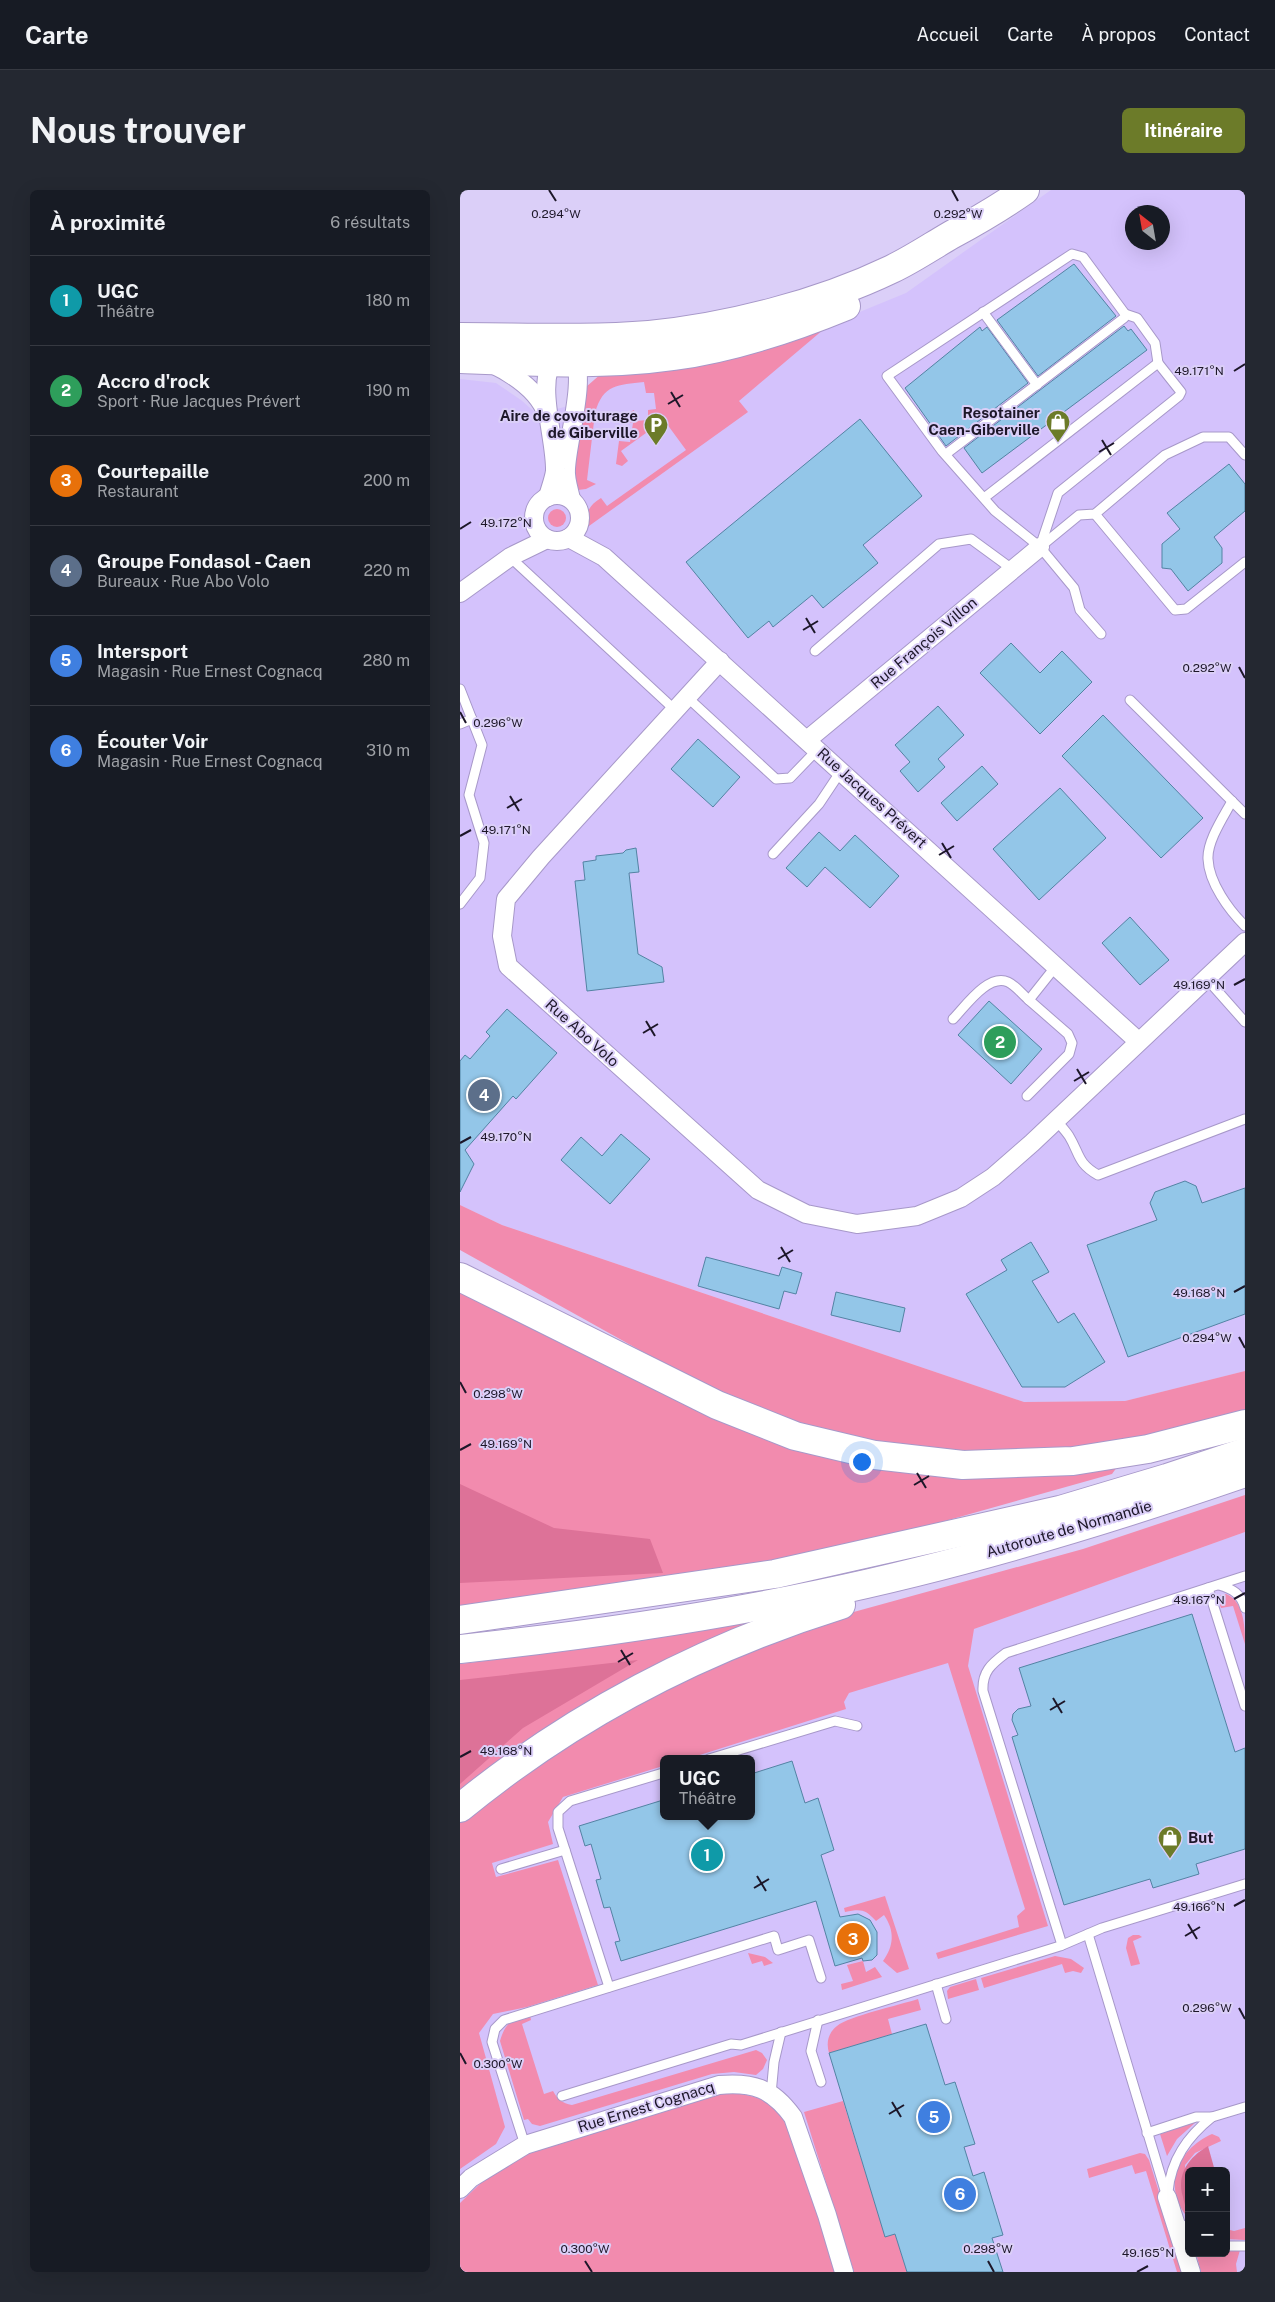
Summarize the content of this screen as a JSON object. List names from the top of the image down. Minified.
{"streets":{"main road":["Autoroute de Normandie"],"street":["Rue François Villon","Rue Jacques Prévert","Rue Abo Volo","Rue Ernest Cognacq"]},"crossings":[["Rue François Villon","Rue Jacques Prévert"],["Rue Jacques Prévert","Rue Abo Volo"]],"places":{"shop":["Resotainer Caen-Giberville","But"],"parking":["Aire de covoiturage de Giberville"]},"north":"top left","page":{"header":"Carte","nav":["Accueil","Carte","À propos","Contact"],"buttons":"Itinéraire","title":"Nous trouver","heading":["À proximité","6 résultats"],"list":[{"mark":"1","name":"UGC","note":"Théâtre","value":"180 m"},{"mark":"2","name":"Accro d'rock","note":"Sport · Rue Jacques Prévert","value":"190 m"},{"mark":"3","name":"Courtepaille","note":"Restaurant","value":"200 m"},{"mark":"4","name":"Groupe Fondasol - Caen","note":"Bureaux · Rue Abo Volo","value":"220 m"},{"mark":"5","name":"Intersport","note":"Magasin · Rue Ernest Cognacq","value":"280 m"},{"mark":"6","name":"Écouter Voir","note":"Magasin · Rue Ernest Cognacq","value":"310 m"}],"pins":["2","4","1","3","5","6"],"popup":["UGC","Théâtre"],"map_buttons":["+","−"]},"coordinates":["0.294°W","0.292°W","49.171°N","49.172°N","0.296°W","49.169°N","49.170°N","49.168°N","0.298°W","49.167°N","49.166°N","0.300°W","49.165°N"]}
